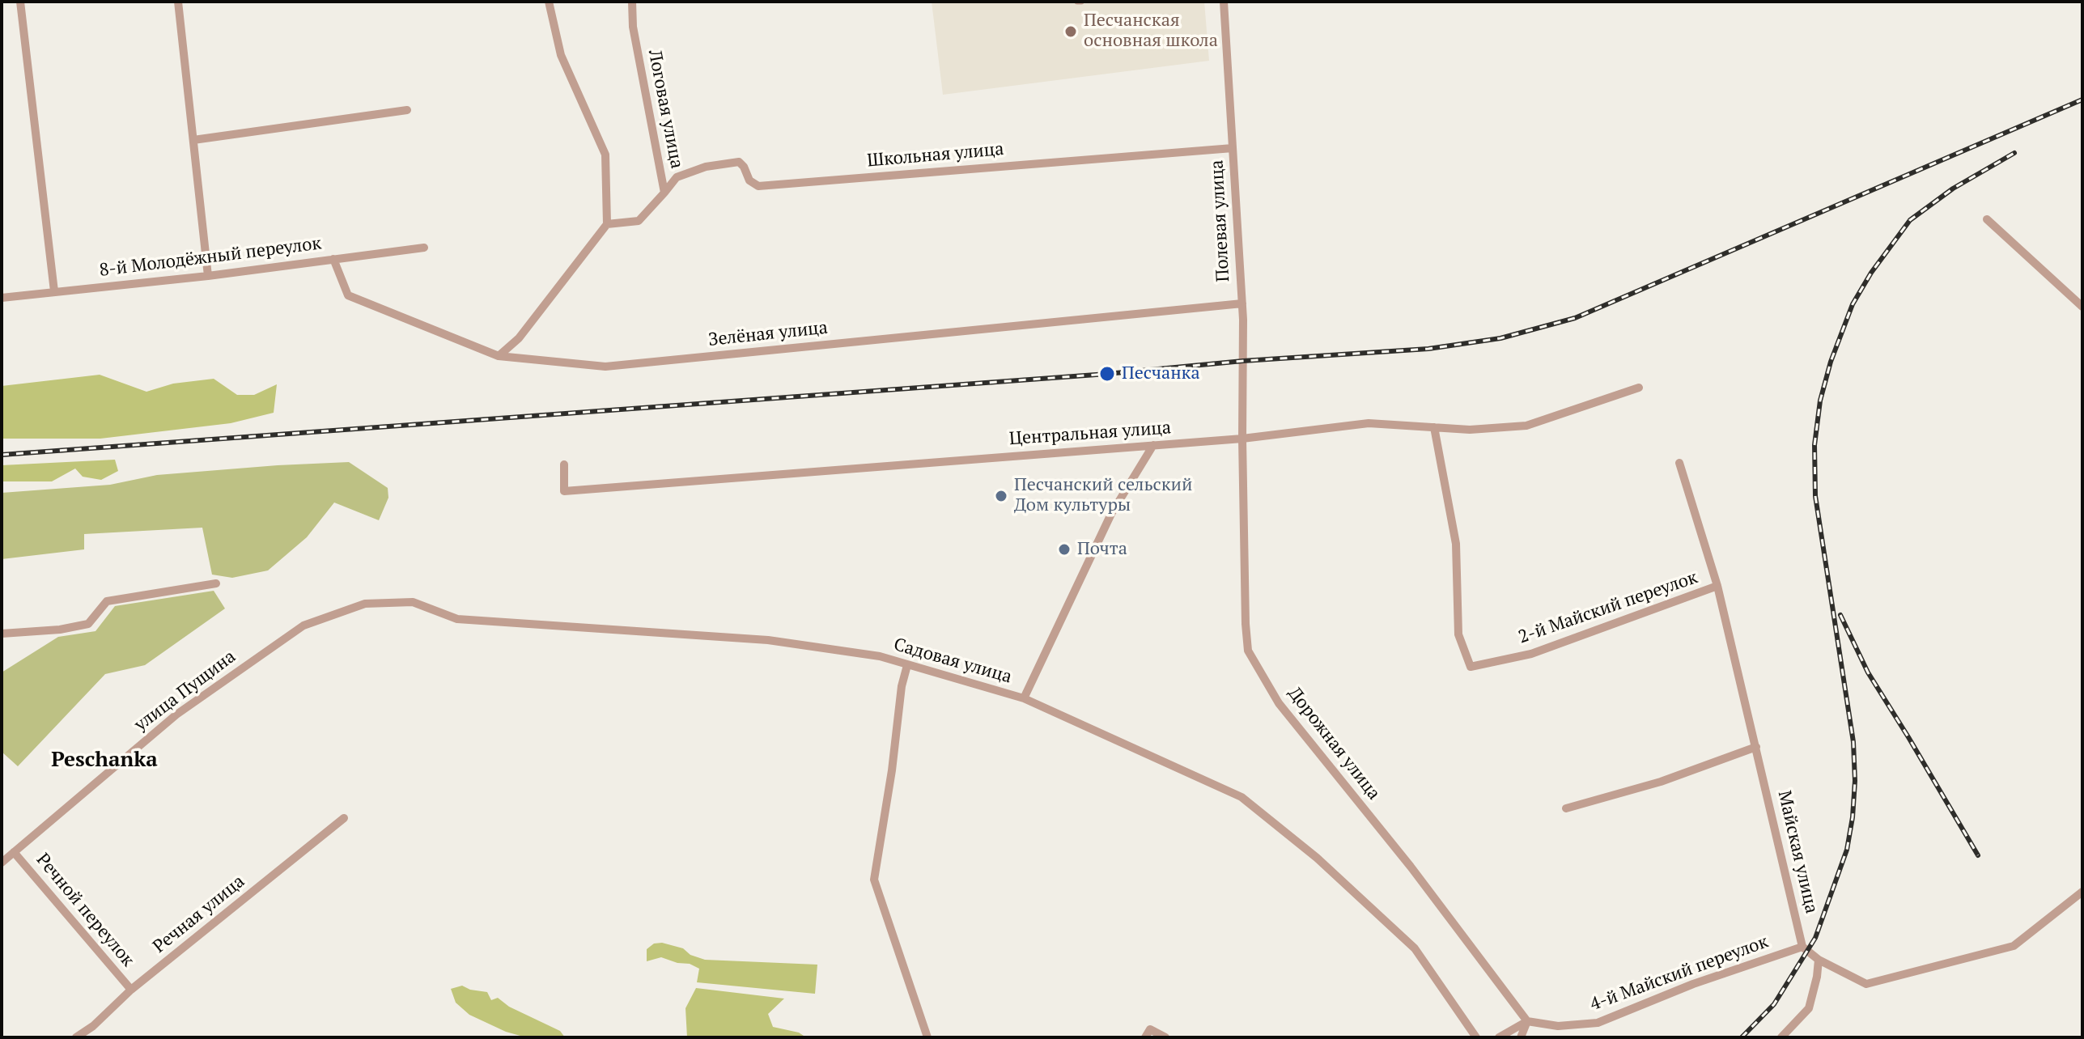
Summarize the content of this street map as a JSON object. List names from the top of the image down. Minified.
{"streets":{"street":["Логовая улица","Школьная улица","Полевая улица","8-й Молодёжный переулок","Зелёная улица","Центральная улица","2-й Майский переулок","Садовая улица","улица Пущина","Дорожная улица","Майская улица","Речной переулок","Речная улица","4-й Майский переулок"]},"crossings":[["Логовая улица","Школьная улица"],["Школьная улица","Полевая улица"],["Полевая улица","Зелёная улица"],["Полевая улица","Центральная улица"],["Полевая улица","Дорожная улица"],["8-й Молодёжный переулок","Зелёная улица"],["Центральная улица","2-й Майский переулок"],["Центральная улица","Дорожная улица"],["2-й Майский переулок","Майская улица"],["Садовая улица","улица Пущина"],["улица Пущина","Речной переулок"],["Дорожная улица","4-й Майский переулок"],["Майская улица","4-й Майский переулок"],["Речной переулок","Речная улица"]],"districts":["Peschanka"],"places":["Песчанская основная школа","Песчанка","Песчанский сельский Дом культуры","Почта"]}
